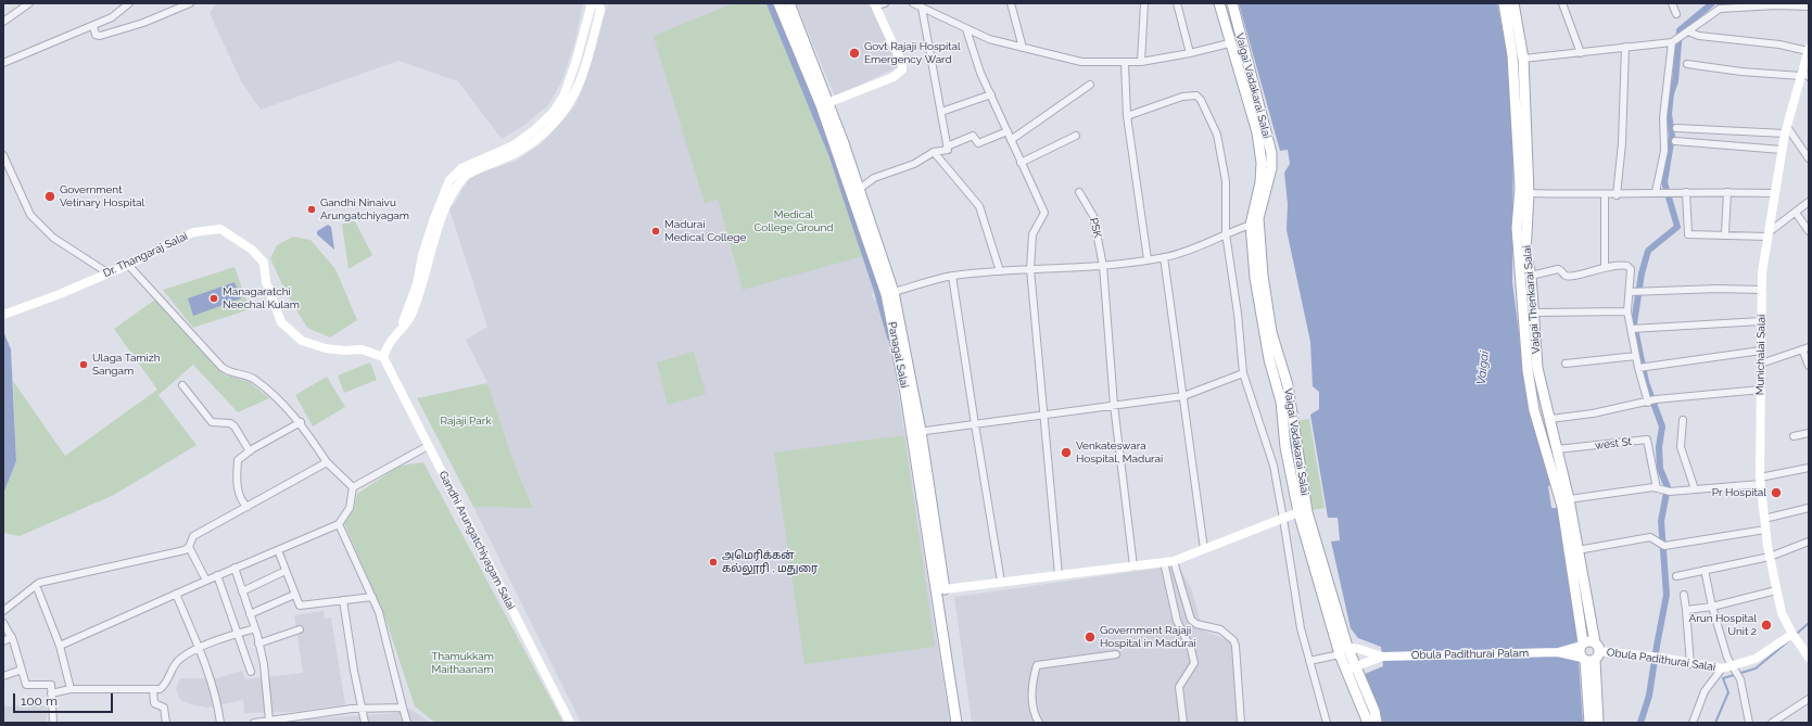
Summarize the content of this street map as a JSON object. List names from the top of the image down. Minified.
{"streets":{"main road":["Vaigai Vadakarai Salai","Vaigai Thenkarai Salai","Panagal Salai"],"street":["PSK","Dr. Thangaraj Salai","Munichalai Salai","west St","Gandhi Arungatchiyagam Salai","Obula Padithurai Palam","Obula Padithurai Salai"]},"crossings":[["Vaigai Vadakarai Salai","Obula Padithurai Palam"],["Dr. Thangaraj Salai","Gandhi Arungatchiyagam Salai"],["Vaigai Thenkarai Salai","west St"],["Vaigai Thenkarai Salai","Obula Padithurai Palam"],["Vaigai Thenkarai Salai","Obula Padithurai Salai"],["Munichalai Salai","Obula Padithurai Salai"],["Obula Padithurai Palam","Obula Padithurai Salai"]],"water":["Vaigai"],"parks":["Medical College Ground","Rajaji Park","Thamukkam Maithaanam"],"places":["Govt Rajaji Hospital Emergency Ward","Government Vetinary Hospital","Gandhi Ninaivu Arungatchiyagam","Madurai Medical College","Managaratchi Neechal Kulam","Ulaga Tamizh Sangam","Venkateswara Hospital, Madurai","Pr Hospital","அமெரிக்கன் கல்லூரி , மதுரை","Arun Hospital Unit 2","Government Rajaji Hospital in Madurai"],"scale_bar":"100 m"}
